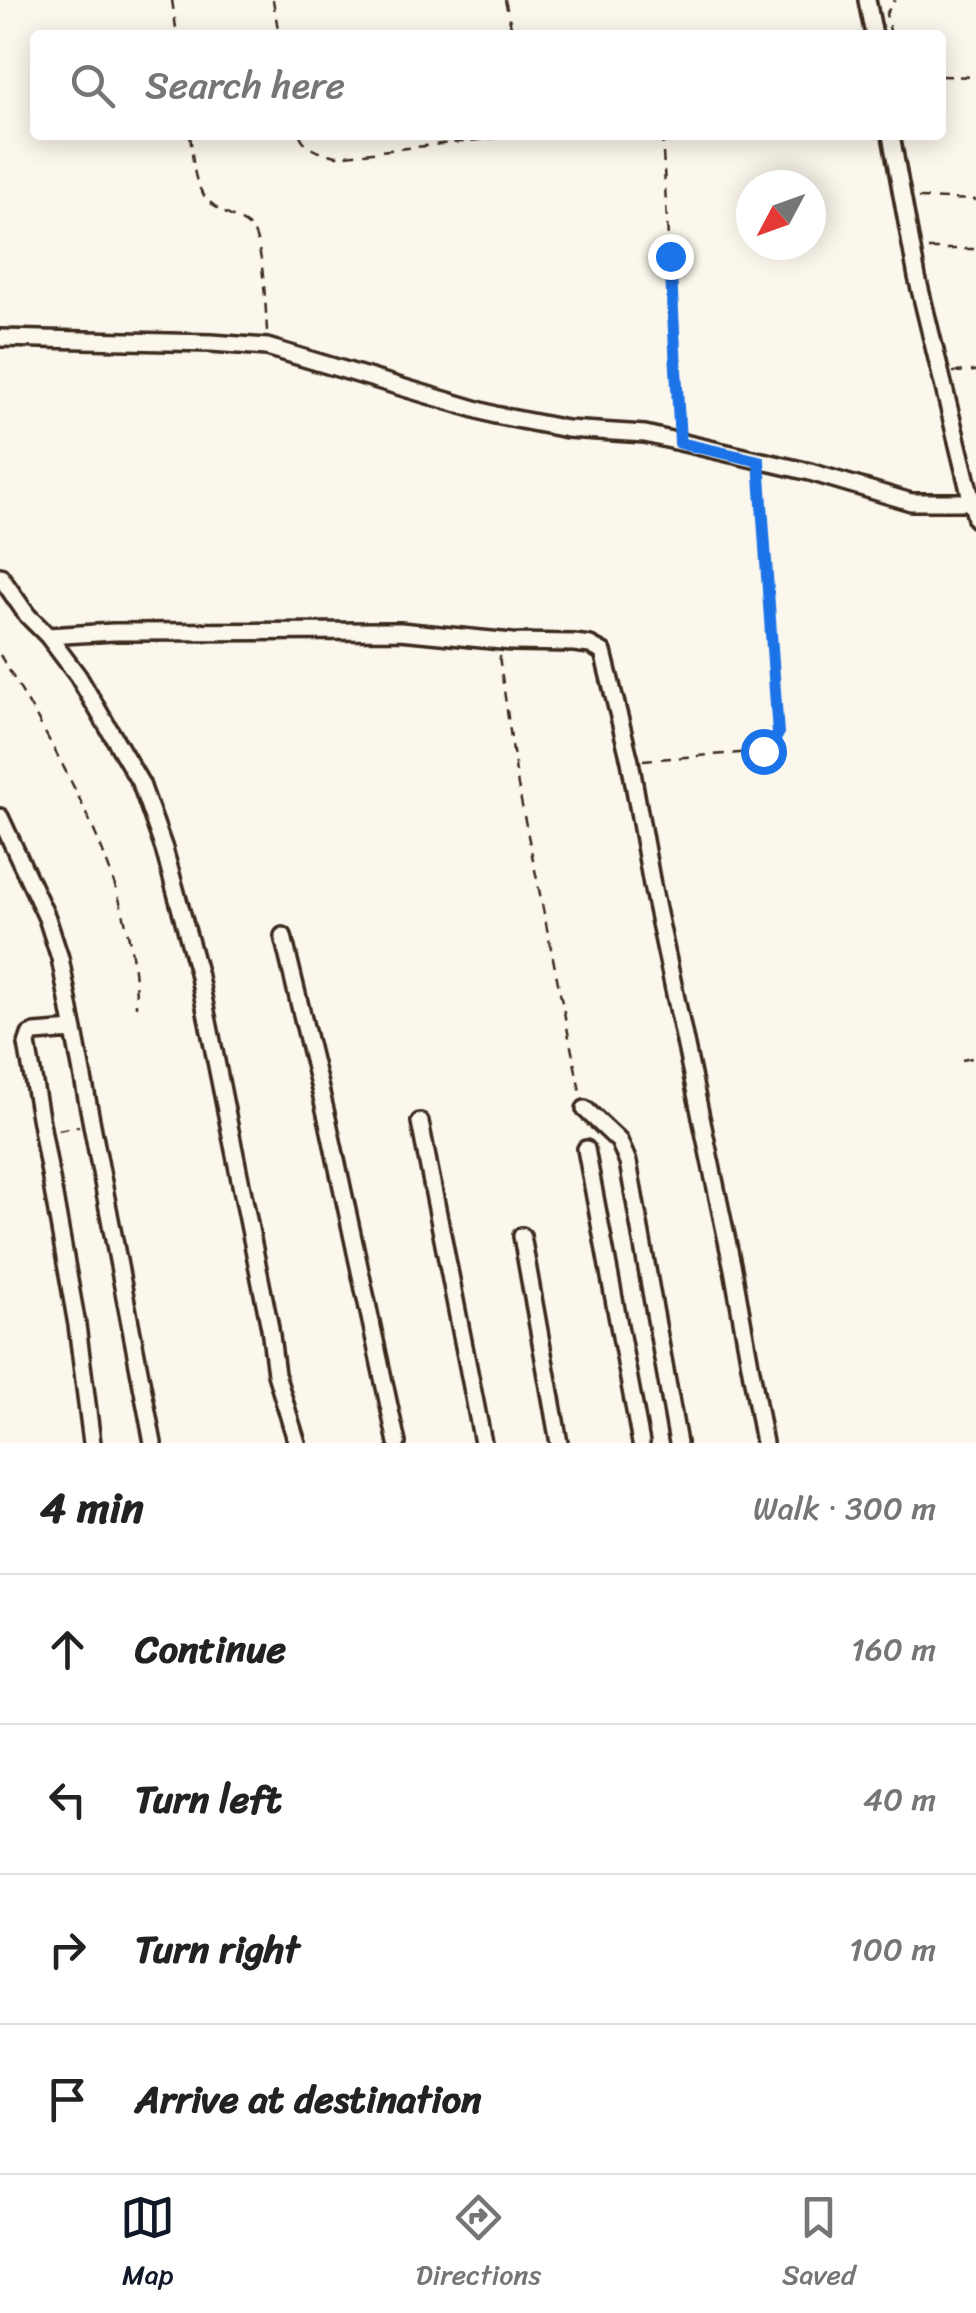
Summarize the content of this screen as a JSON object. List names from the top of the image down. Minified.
{"north":"bottom left","page":{"search":"Search here","heading":["4 min","Walk · 300 m"],"list":[["Continue","160 m"],["Turn left","40 m"],["Turn right","100 m"],"Arrive at destination"],"nav":["Map","Directions","Saved"]}}
